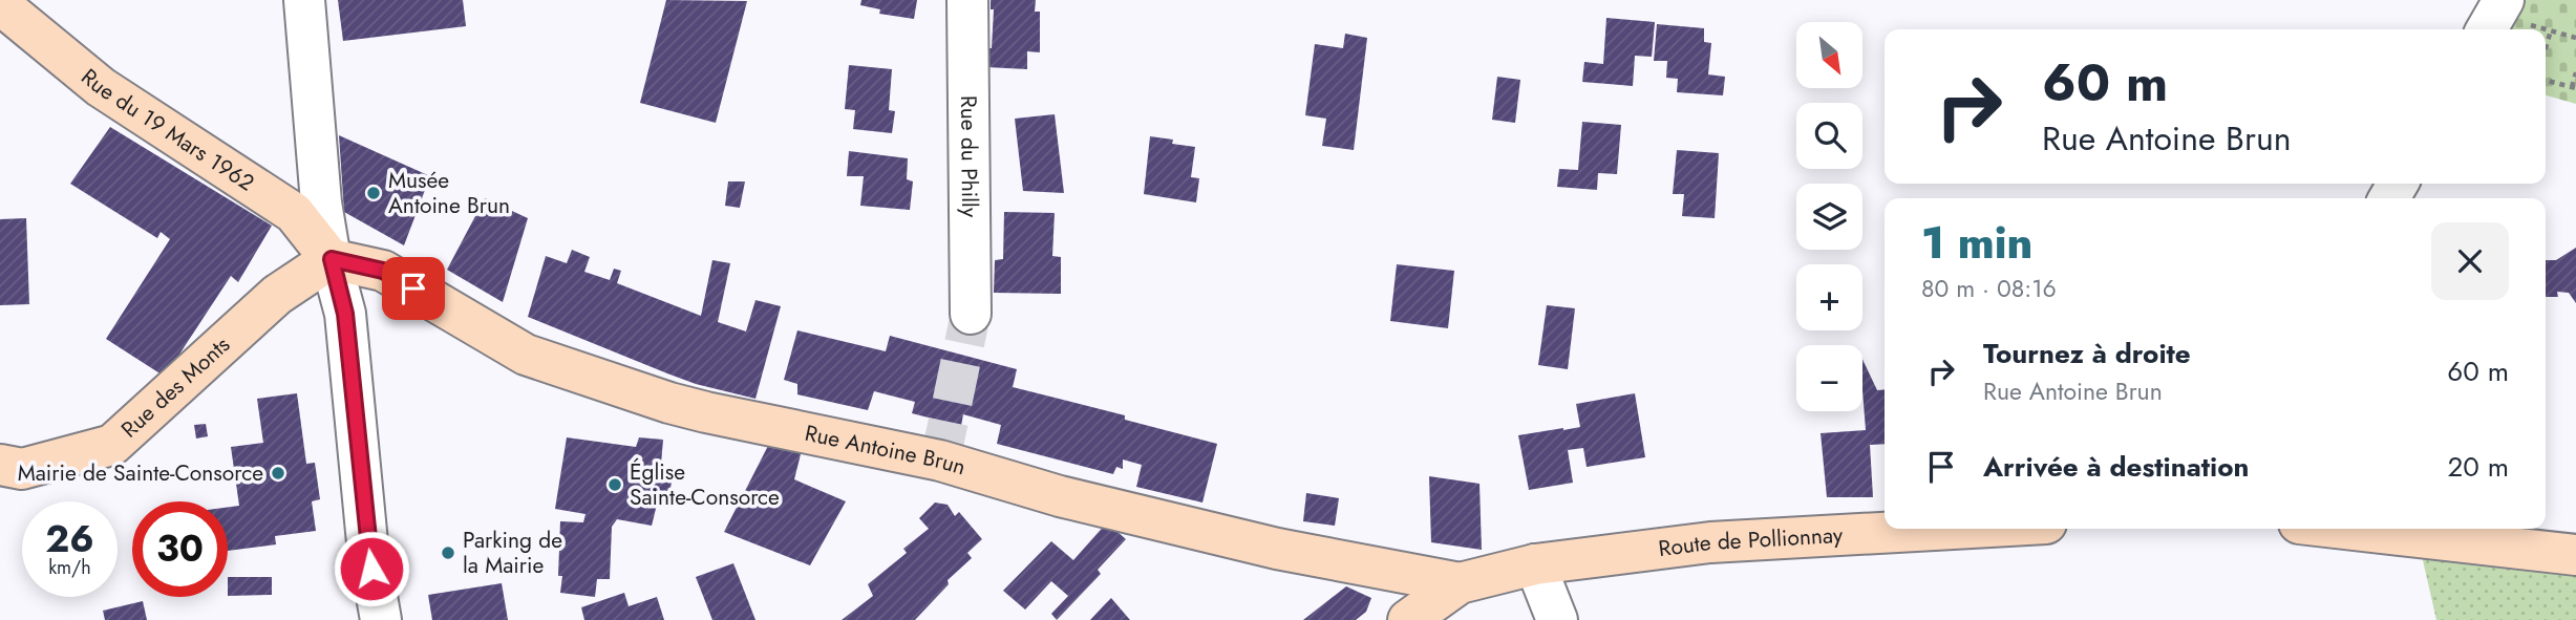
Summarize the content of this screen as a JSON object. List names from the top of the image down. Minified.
{"streets":{"street":["Rue du 19 Mars 1962","Rue du Philly","Rue des Monts","Rue Antoine Brun","Route de Pollionnay"]},"crossings":[["Rue du 19 Mars 1962","Rue des Monts"],["Rue du 19 Mars 1962","Rue Antoine Brun"],["Rue des Monts","Rue Antoine Brun"],["Rue Antoine Brun","Route de Pollionnay"]],"places":["Musée Antoine Brun","Mairie de Sainte-Consorce","Église Sainte-Consorce","Parking de la Mairie"],"north":"bottom right","page":{"map_buttons":["+","−"],"turn":["60 m","Rue Antoine Brun"],"heading":["1 min","80 m · 08:16"],"list":[{"name":"Tournez à droite","note":"Rue Antoine Brun","value":"60 m"},{"name":"Arrivée à destination","value":"20 m"}],"speed":"26 km/h","limit":"30"}}
